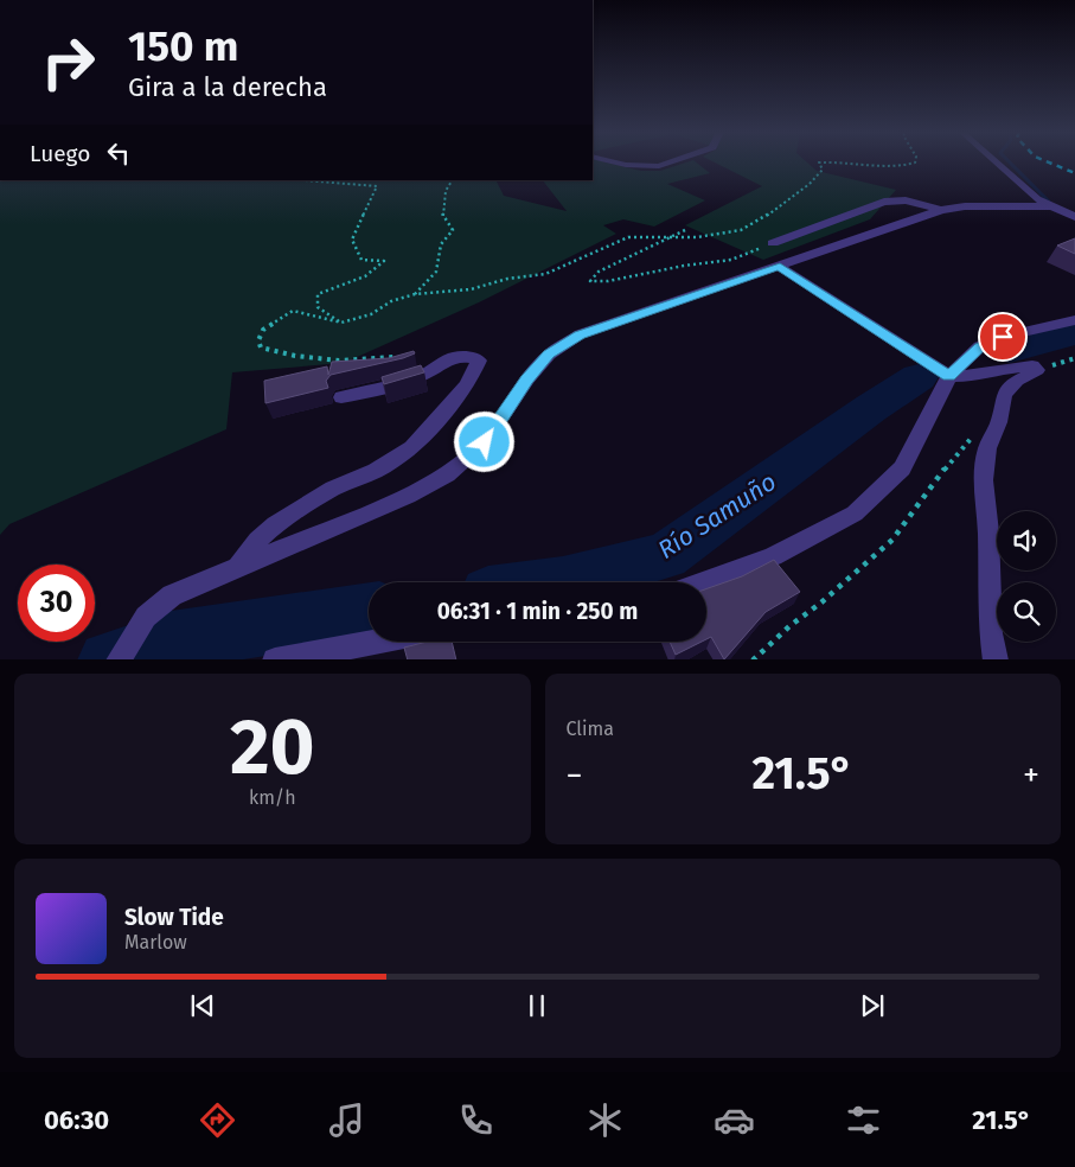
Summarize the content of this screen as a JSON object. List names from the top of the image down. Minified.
{"water":["Río Samuño"],"page":{"turn":["150 m","Gira a la derecha"],"then":"Luego","limit":"30","trip":"06:31 · 1 min · 250 m","tile":[["20","km/h"],"Clima"],"heat":["−","21.5°","+"],"song":["Slow Tide","Marlow"],"tabs":["06:30","21.5°"]}}
